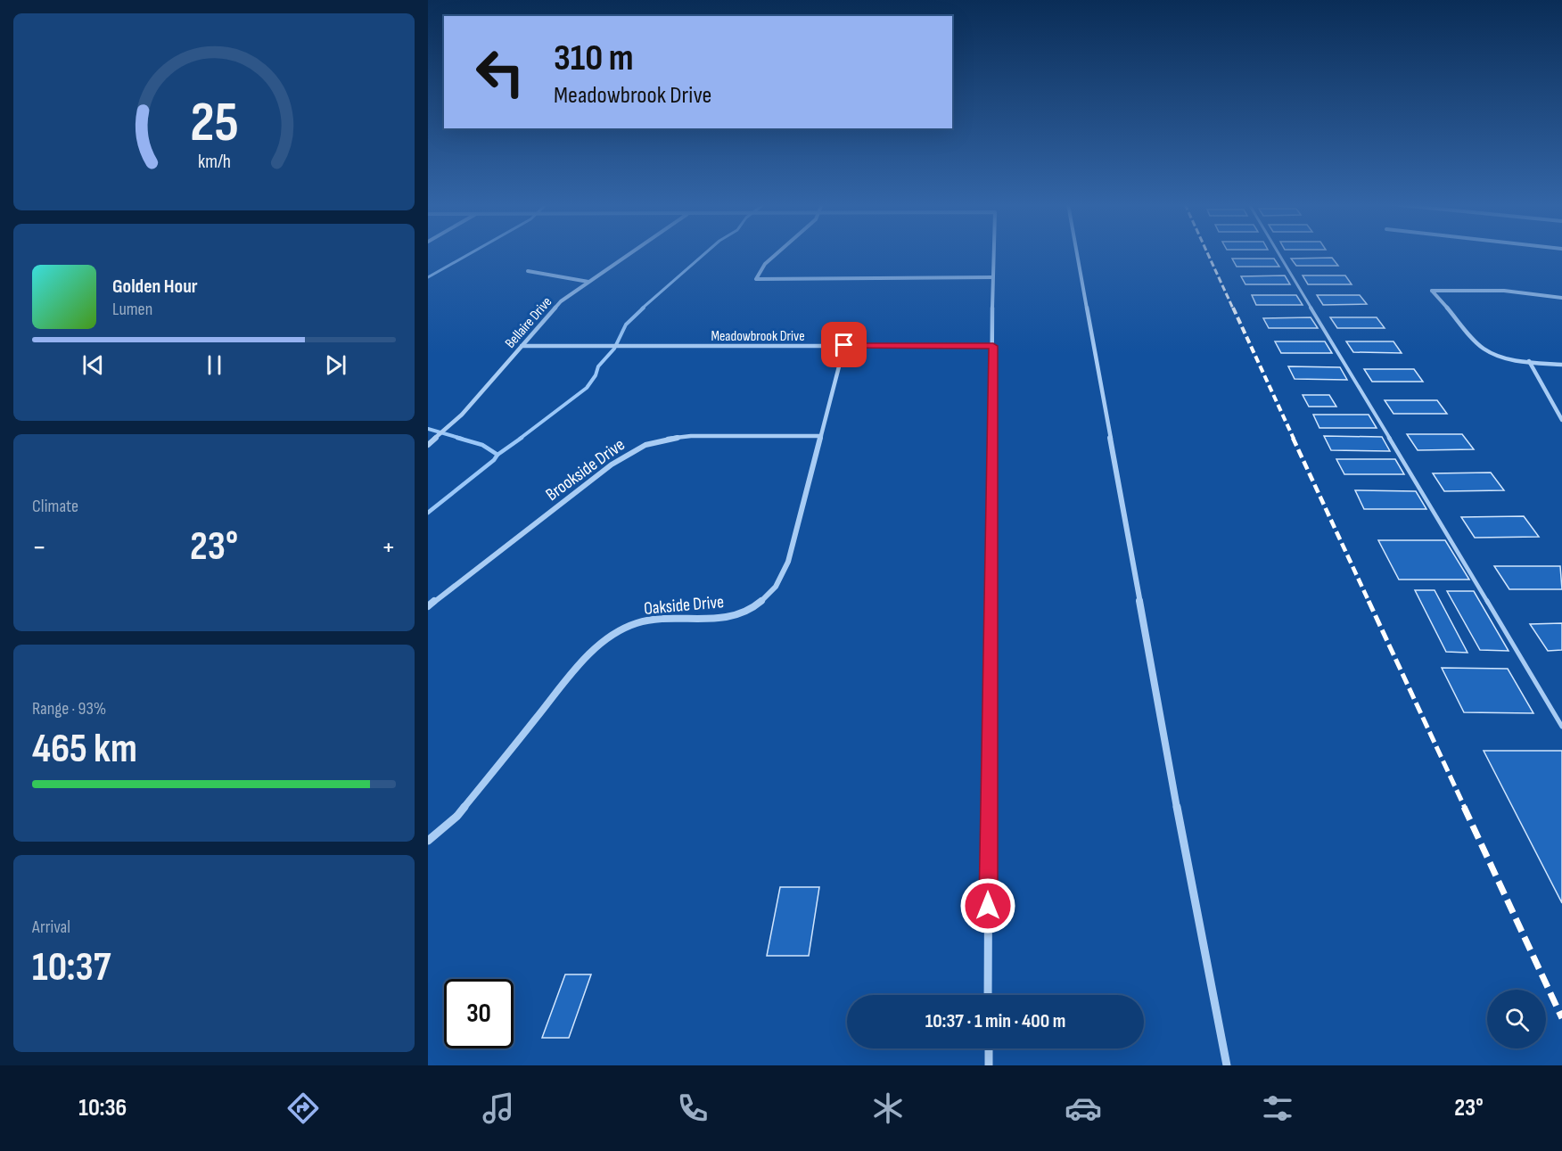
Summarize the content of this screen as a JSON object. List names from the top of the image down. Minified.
{"streets":{"street":["Bellaire Drive","Meadowbrook Drive","Brookside Drive","Oakside Drive"]},"crossings":[["Bellaire Drive","Meadowbrook Drive"],["Meadowbrook Drive","Oakside Drive"],["Brookside Drive","Oakside Drive"]],"page":{"turn":["310 m","Meadowbrook Drive"],"song":["Golden Hour","Lumen"],"tile":["Climate",["Range · 93%","465 km"],["Arrival","10:37"]],"heat":["−","23°","+"],"limit":"30","trip":"10:37 · 1 min · 400 m","tabs":["10:36","23°"],"gauge":["25","km/h"]}}
